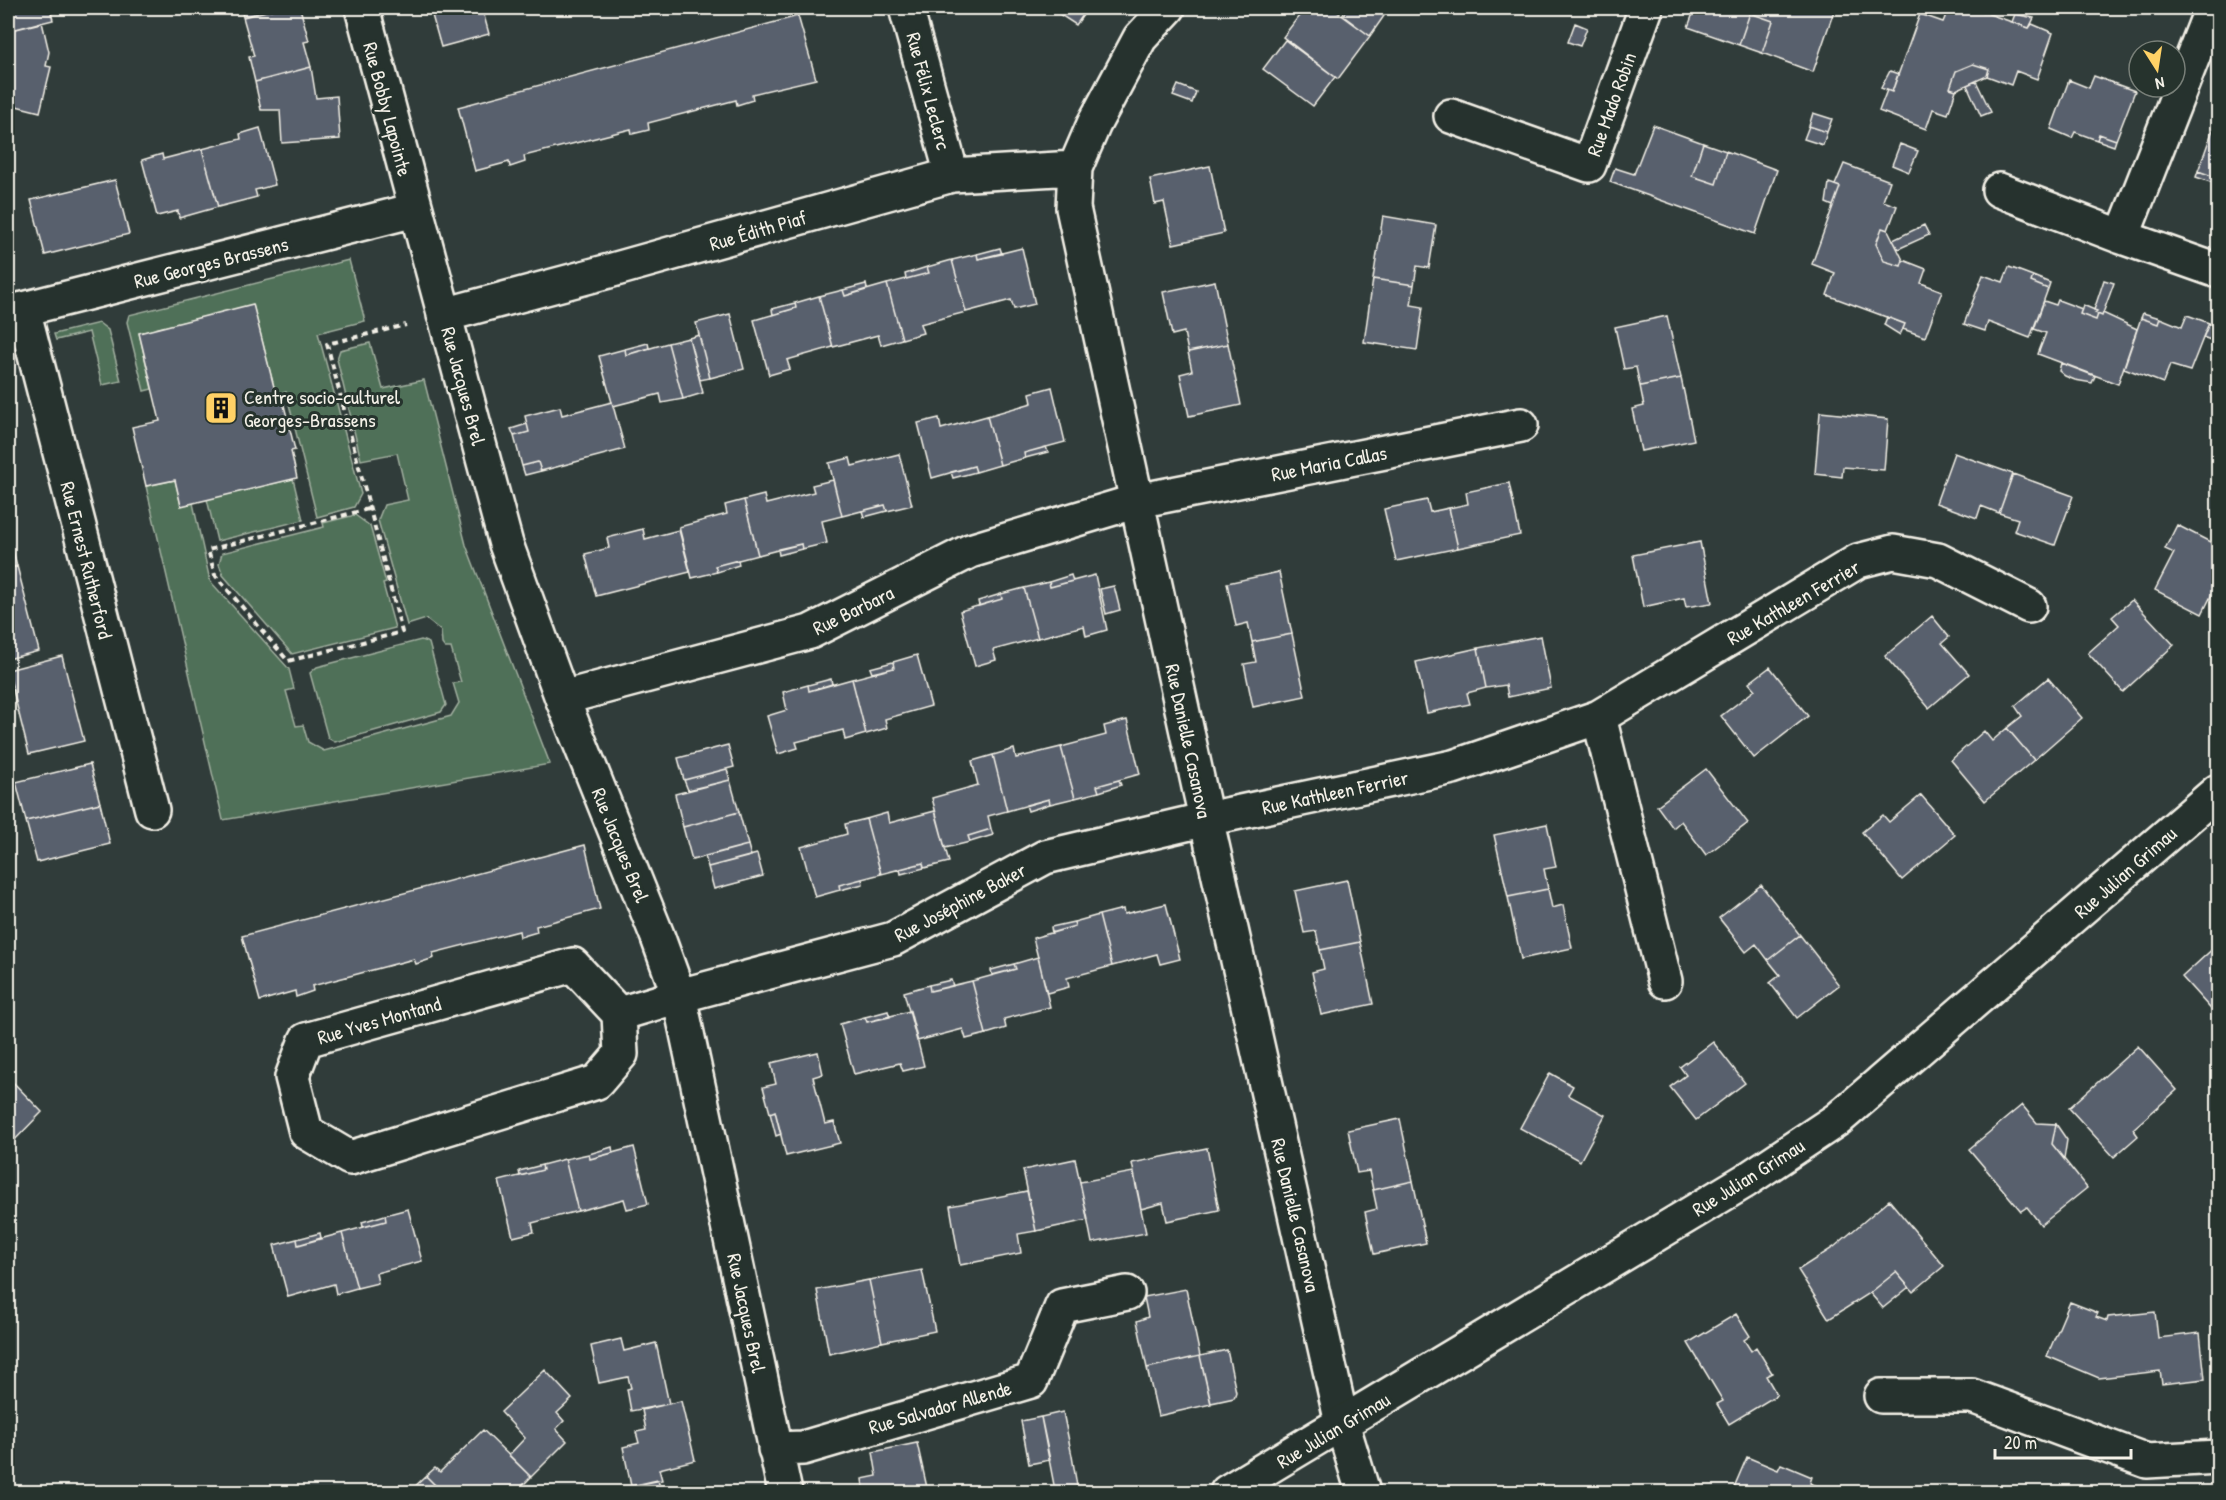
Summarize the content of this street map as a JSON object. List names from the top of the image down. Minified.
{"streets":{"street":["Rue Félix Leclerc","Rue Mado Robin","Rue Bobby Lapointe","Rue Édith Piaf","Rue Georges Brassens","Rue Jacques Brel","Rue Maria Callas","Rue Ernest Rutherford","Rue Kathleen Ferrier","Rue Barbara","Rue Danielle Casanova","Rue Julian Grimau","Rue Joséphine Baker","Rue Yves Montand","Rue Salvador Allende"]},"crossings":[["Rue Félix Leclerc","Rue Édith Piaf"],["Rue Bobby Lapointe","Rue Georges Brassens"],["Rue Bobby Lapointe","Rue Jacques Brel"],["Rue Édith Piaf","Rue Jacques Brel"],["Rue Édith Piaf","Rue Danielle Casanova"],["Rue Georges Brassens","Rue Jacques Brel"],["Rue Georges Brassens","Rue Ernest Rutherford"],["Rue Jacques Brel","Rue Barbara"],["Rue Jacques Brel","Rue Joséphine Baker"],["Rue Jacques Brel","Rue Salvador Allende"],["Rue Maria Callas","Rue Barbara"],["Rue Maria Callas","Rue Danielle Casanova"],["Rue Kathleen Ferrier","Rue Danielle Casanova"],["Rue Kathleen Ferrier","Rue Joséphine Baker"],["Rue Barbara","Rue Danielle Casanova"],["Rue Danielle Casanova","Rue Julian Grimau"],["Rue Danielle Casanova","Rue Joséphine Baker"]],"places":{"building":["Centre socio-culturel Georges-Brassens"]},"scale_bar":"20 m","north":"bottom"}
